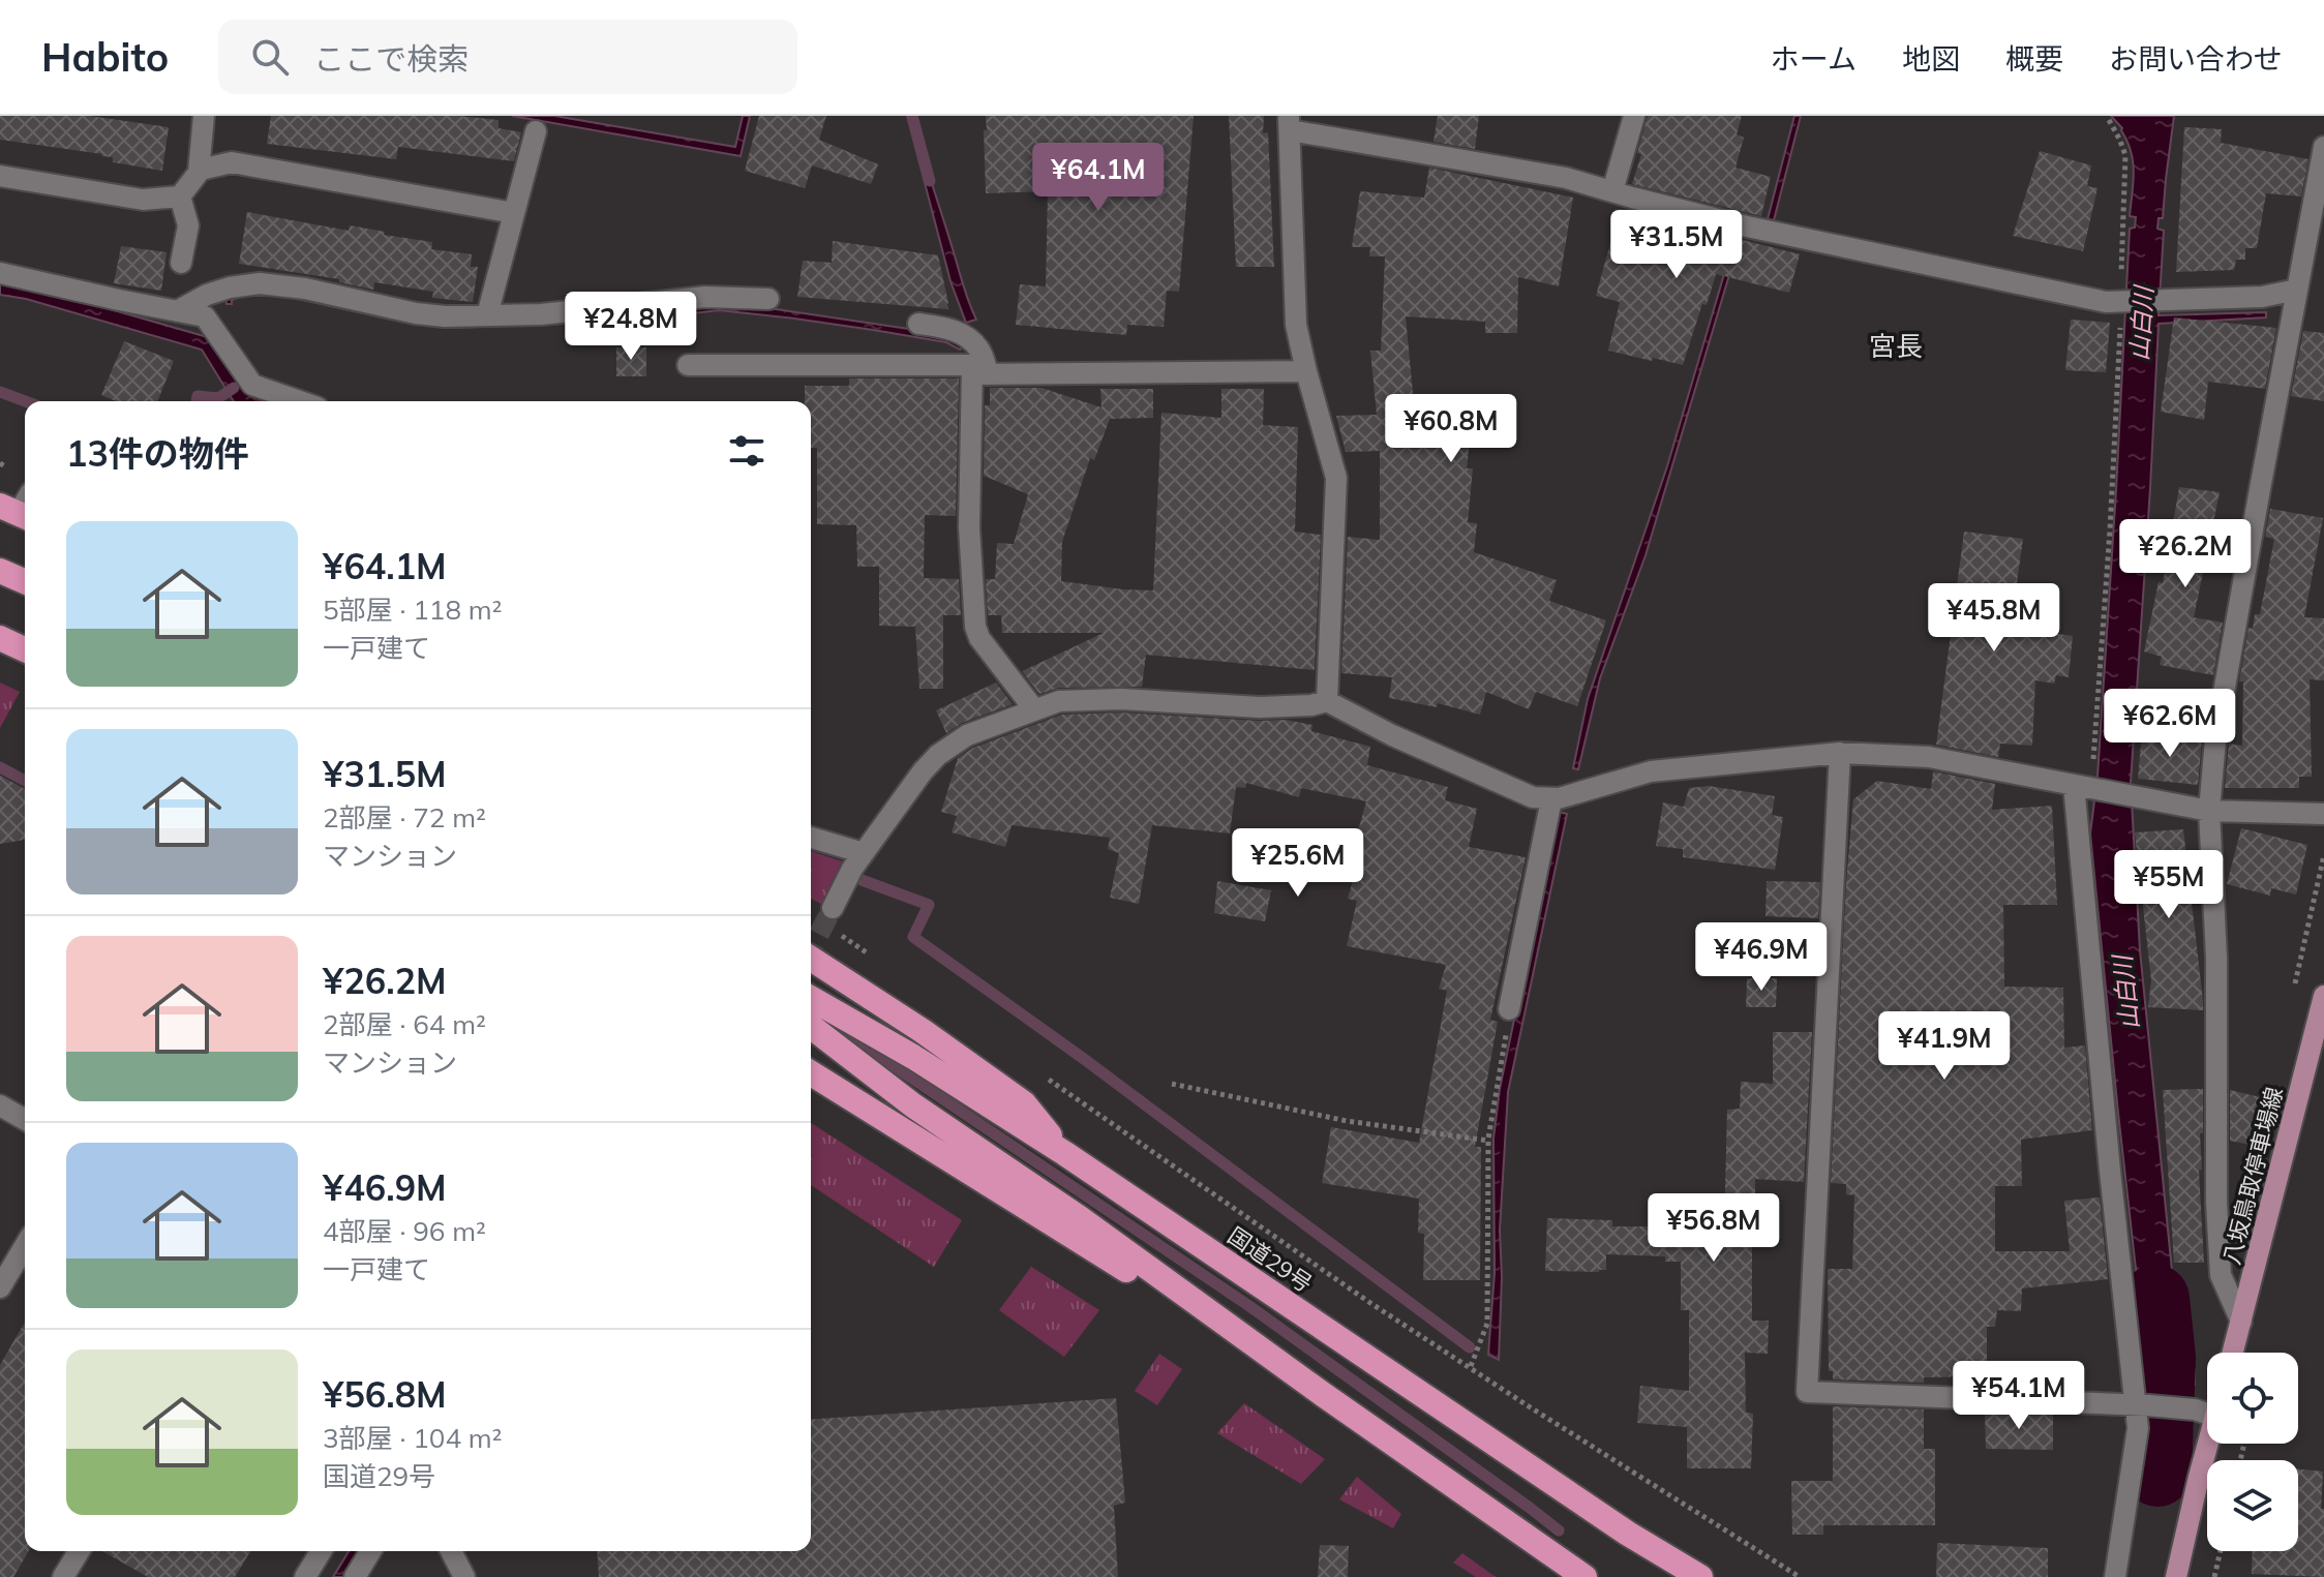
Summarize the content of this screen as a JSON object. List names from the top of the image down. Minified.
{"streets":{"highway":["国道29号"],"main road":["八坂鳥取停車場線"]},"districts":["宮長"],"water":["山白川"],"page":{"header":"Habito","search":"ここで検索","nav":["ホーム","地図","概要","お問い合わせ"],"price":["¥64.1M","¥31.5M","¥24.8M","¥60.8M","¥26.2M","¥45.8M","¥62.6M","¥25.6M","¥55M","¥46.9M","¥41.9M","¥56.8M","¥54.1M"],"heading":"13件の物件","list":[{"name":"¥64.1M","note":"5部屋 · 118 m² · 一戸建て"},{"name":"¥31.5M","note":"2部屋 · 72 m² · マンション"},{"name":"¥26.2M","note":"2部屋 · 64 m² · マンション"},{"name":"¥46.9M","note":"4部屋 · 96 m² · 一戸建て"},{"name":"¥56.8M","note":"3部屋 · 104 m² · 国道29号"}]}}
